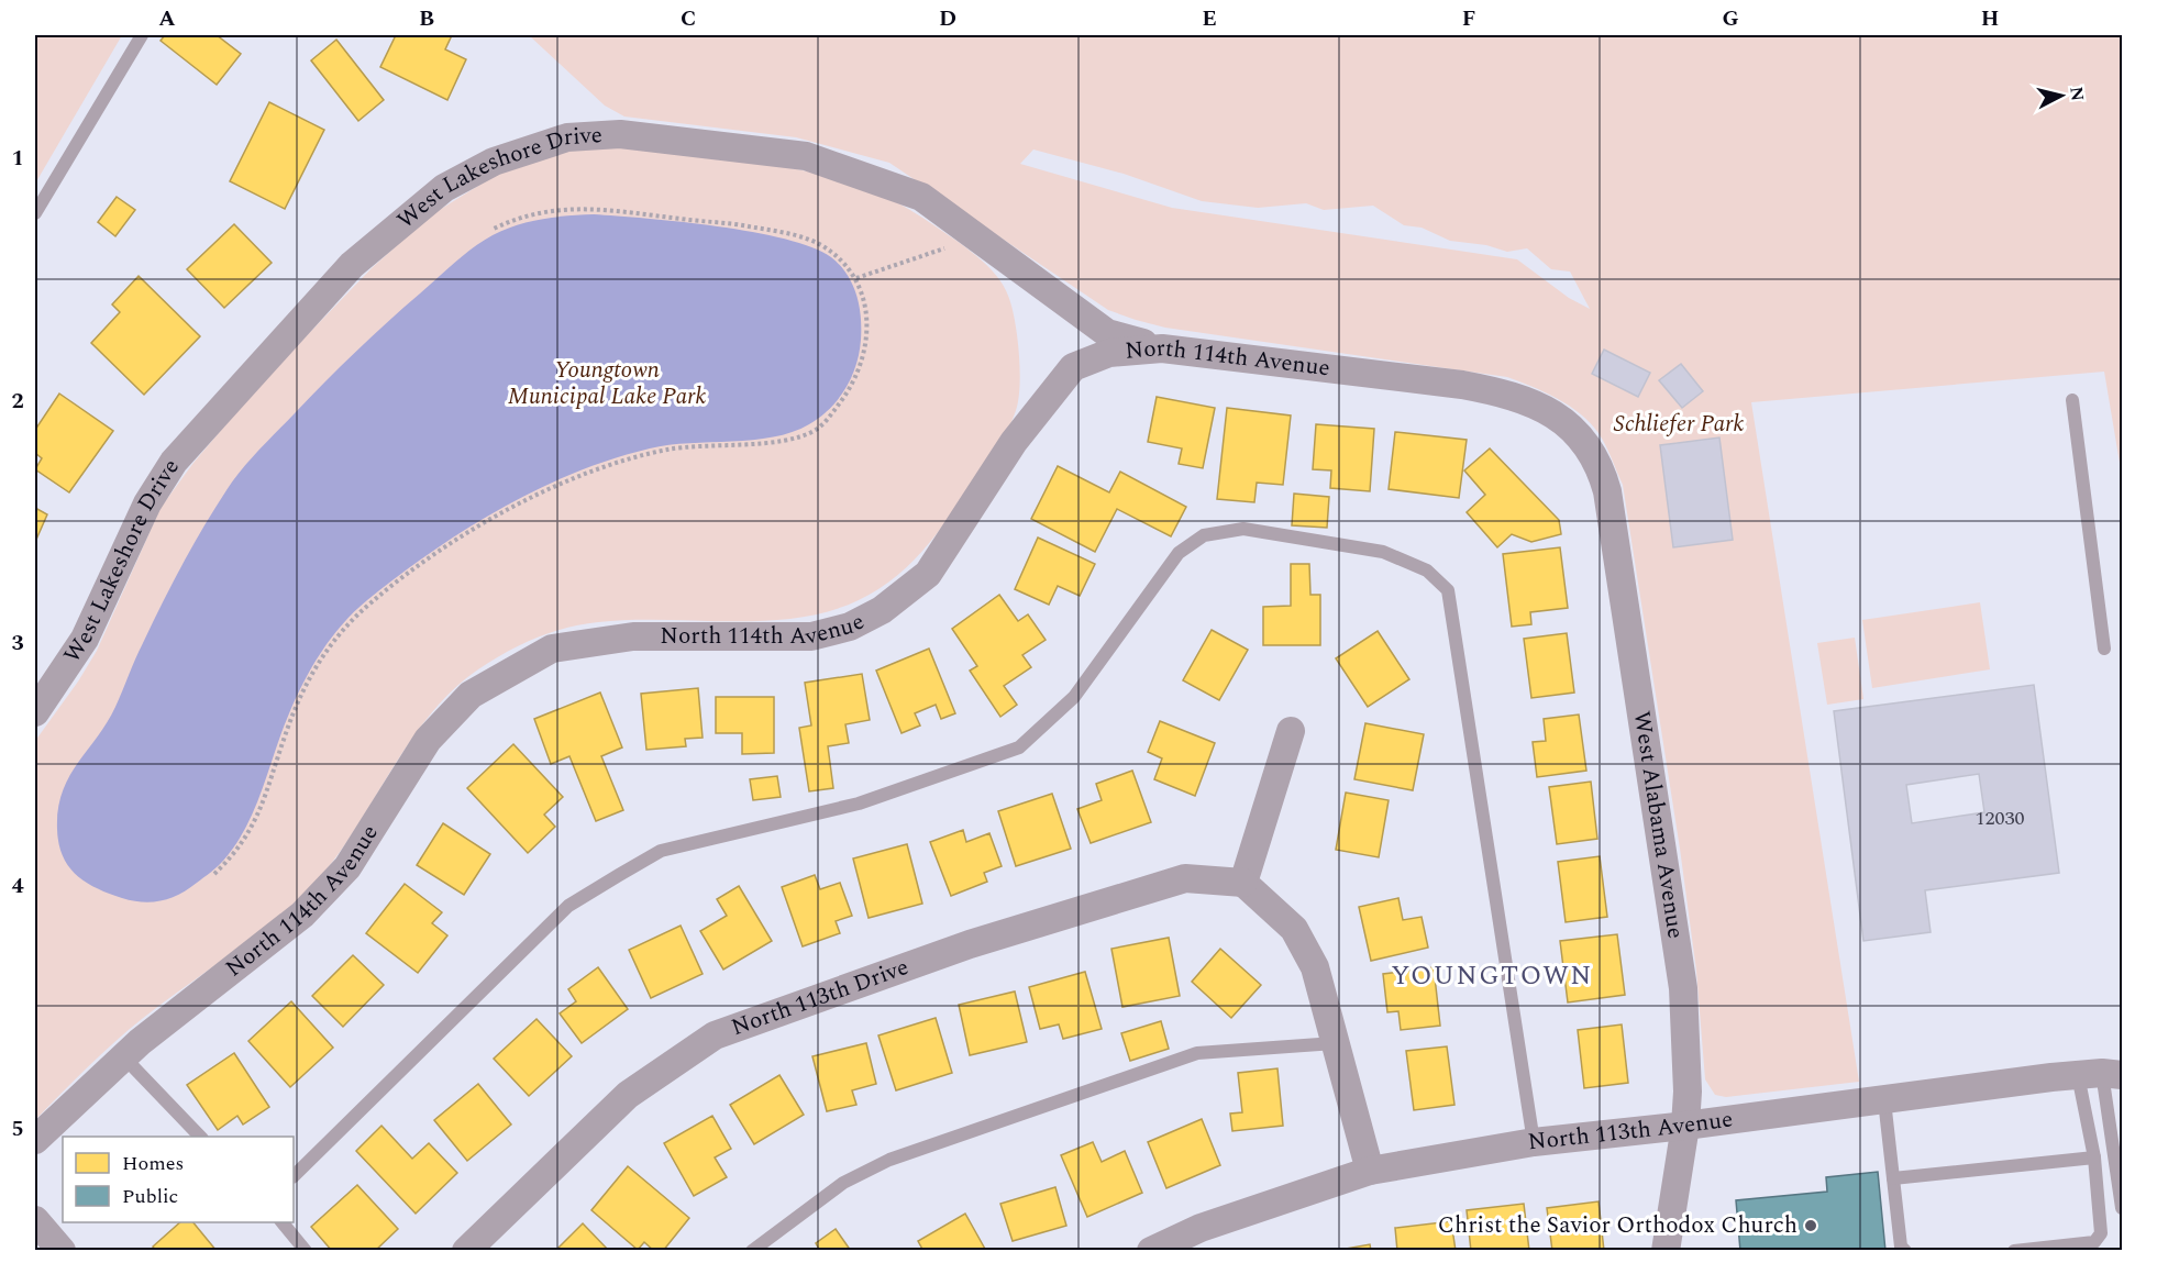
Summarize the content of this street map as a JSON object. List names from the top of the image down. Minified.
{"streets":{"street":["West Lakeshore Drive","North 114th Avenue","West Alabama Avenue","North 113th Drive","North 113th Avenue"]},"crossings":[["West Lakeshore Drive","North 114th Avenue"],["North 114th Avenue","West Alabama Avenue"],["West Alabama Avenue","North 113th Avenue"]],"districts":["YOUNGTOWN"],"parks":["Youngtown Municipal Lake Park","Schliefer Park"],"places":["Christ the Savior Orthodox Church"],"house_numbers":["12030"],"legend":["Homes","Public"],"north":"right","grid":{"columns":["A","B","C","D","E","F","G","H"],"rows":["1","2","3","4","5"]}}
